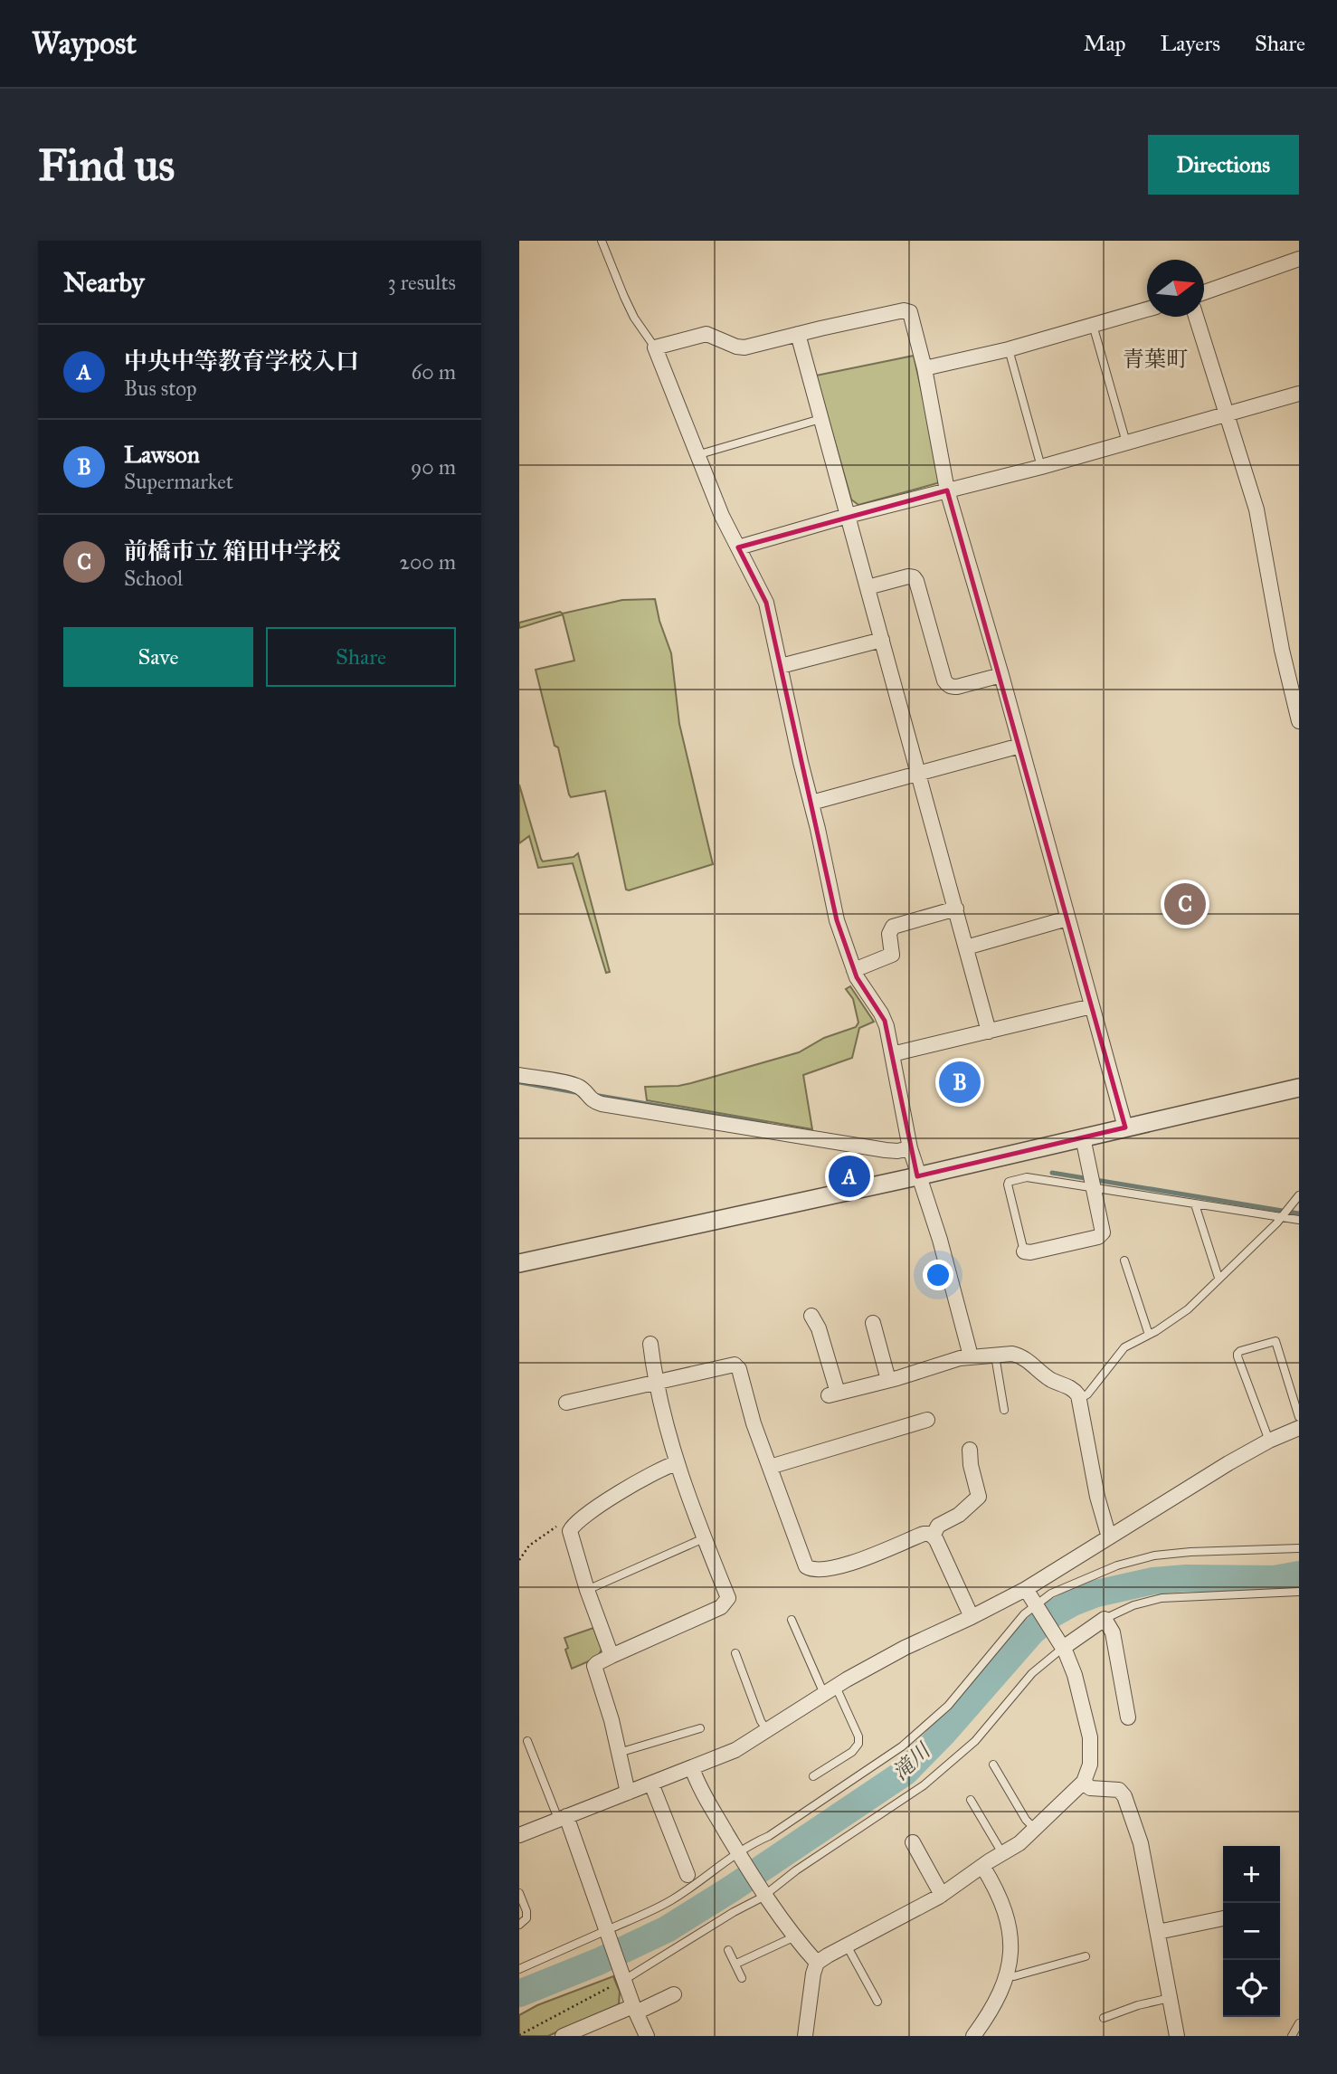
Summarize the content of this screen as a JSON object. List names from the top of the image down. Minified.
{"districts":["青葉町"],"water":["滝川"],"north":"right","page":{"header":"Waypost","nav":["Map","Layers","Share"],"buttons":["Directions",["Save","Share"]],"title":"Find us","heading":["Nearby","3 results"],"list":[{"mark":"A","name":"中央中等教育学校入口","note":"Bus stop","value":"60 m"},{"mark":"B","name":"Lawson","note":"Supermarket","value":"90 m"},{"mark":"C","name":"前橋市立 箱田中学校","note":"School","value":"200 m"}],"pins":["C","B","A"],"map_buttons":["+","−"]}}
